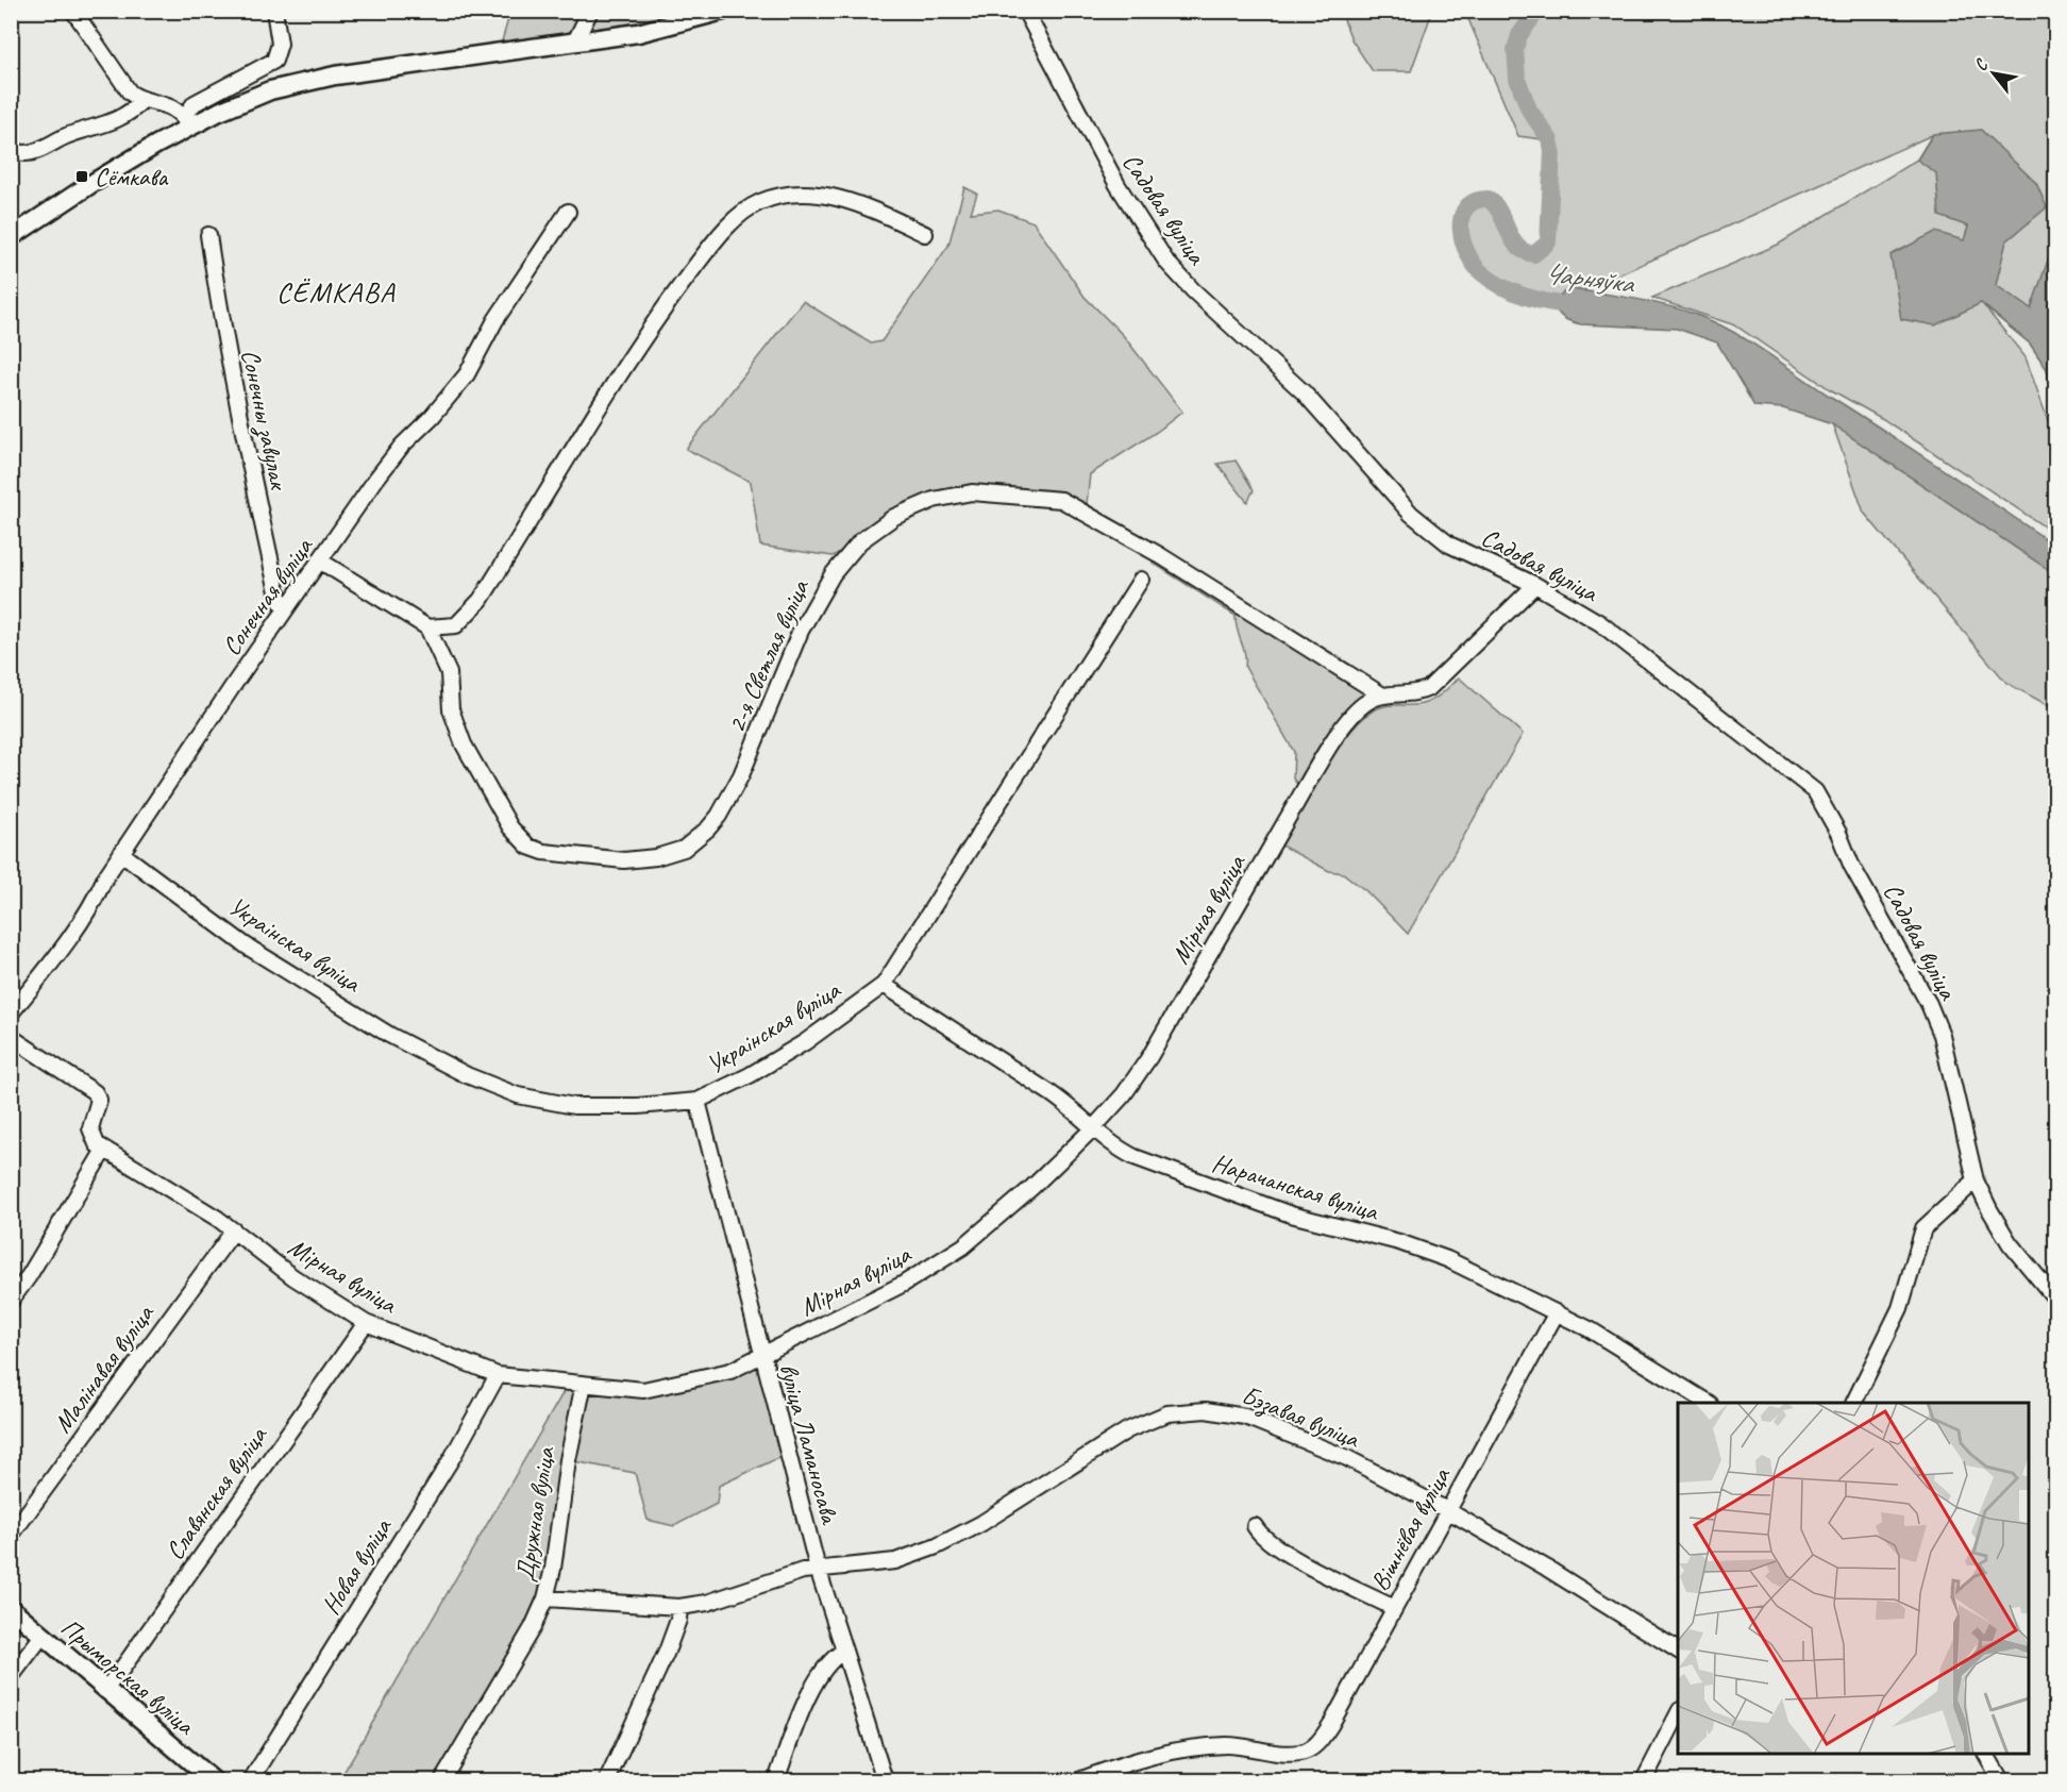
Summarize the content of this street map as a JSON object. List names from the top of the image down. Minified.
{"streets":{"main road":["Прыморская вуліца"],"street":["Садовая вуліца","Сонечны завулак","Сонечная вуліца","2-я Светлая вуліца","Мірная вуліца","Украінская вуліца","Нарачанская вуліца","Малінавая вуліца","Бэзавая вуліца","вуліца Ламаносава","Славянская вуліца","Дружная вуліца","Вішнёвая вуліца","Новая вуліца"]},"crossings":[["Сонечны завулак","Сонечная вуліца"],["Сонечная вуліца","Украінская вуліца"],["2-я Светлая вуліца","Мірная вуліца"],["Мірная вуліца","Нарачанская вуліца"],["Мірная вуліца","Малінавая вуліца"],["Мірная вуліца","вуліца Ламаносава"],["Мірная вуліца","Славянская вуліца"],["Мірная вуліца","Дружная вуліца"],["Мірная вуліца","Новая вуліца"],["Украінская вуліца","Нарачанская вуліца"],["Украінская вуліца","вуліца Ламаносава"],["Нарачанская вуліца","Вішнёвая вуліца"],["Бэзавая вуліца","вуліца Ламаносава"],["Бэзавая вуліца","Дружная вуліца"],["Бэзавая вуліца","Вішнёвая вуліца"],["Славянская вуліца","Прыморская вуліца"]],"districts":["СЁМКАВА"],"water":["Чарняўка"],"places":{"transit":["Сёмкава"]},"north":"top left"}
